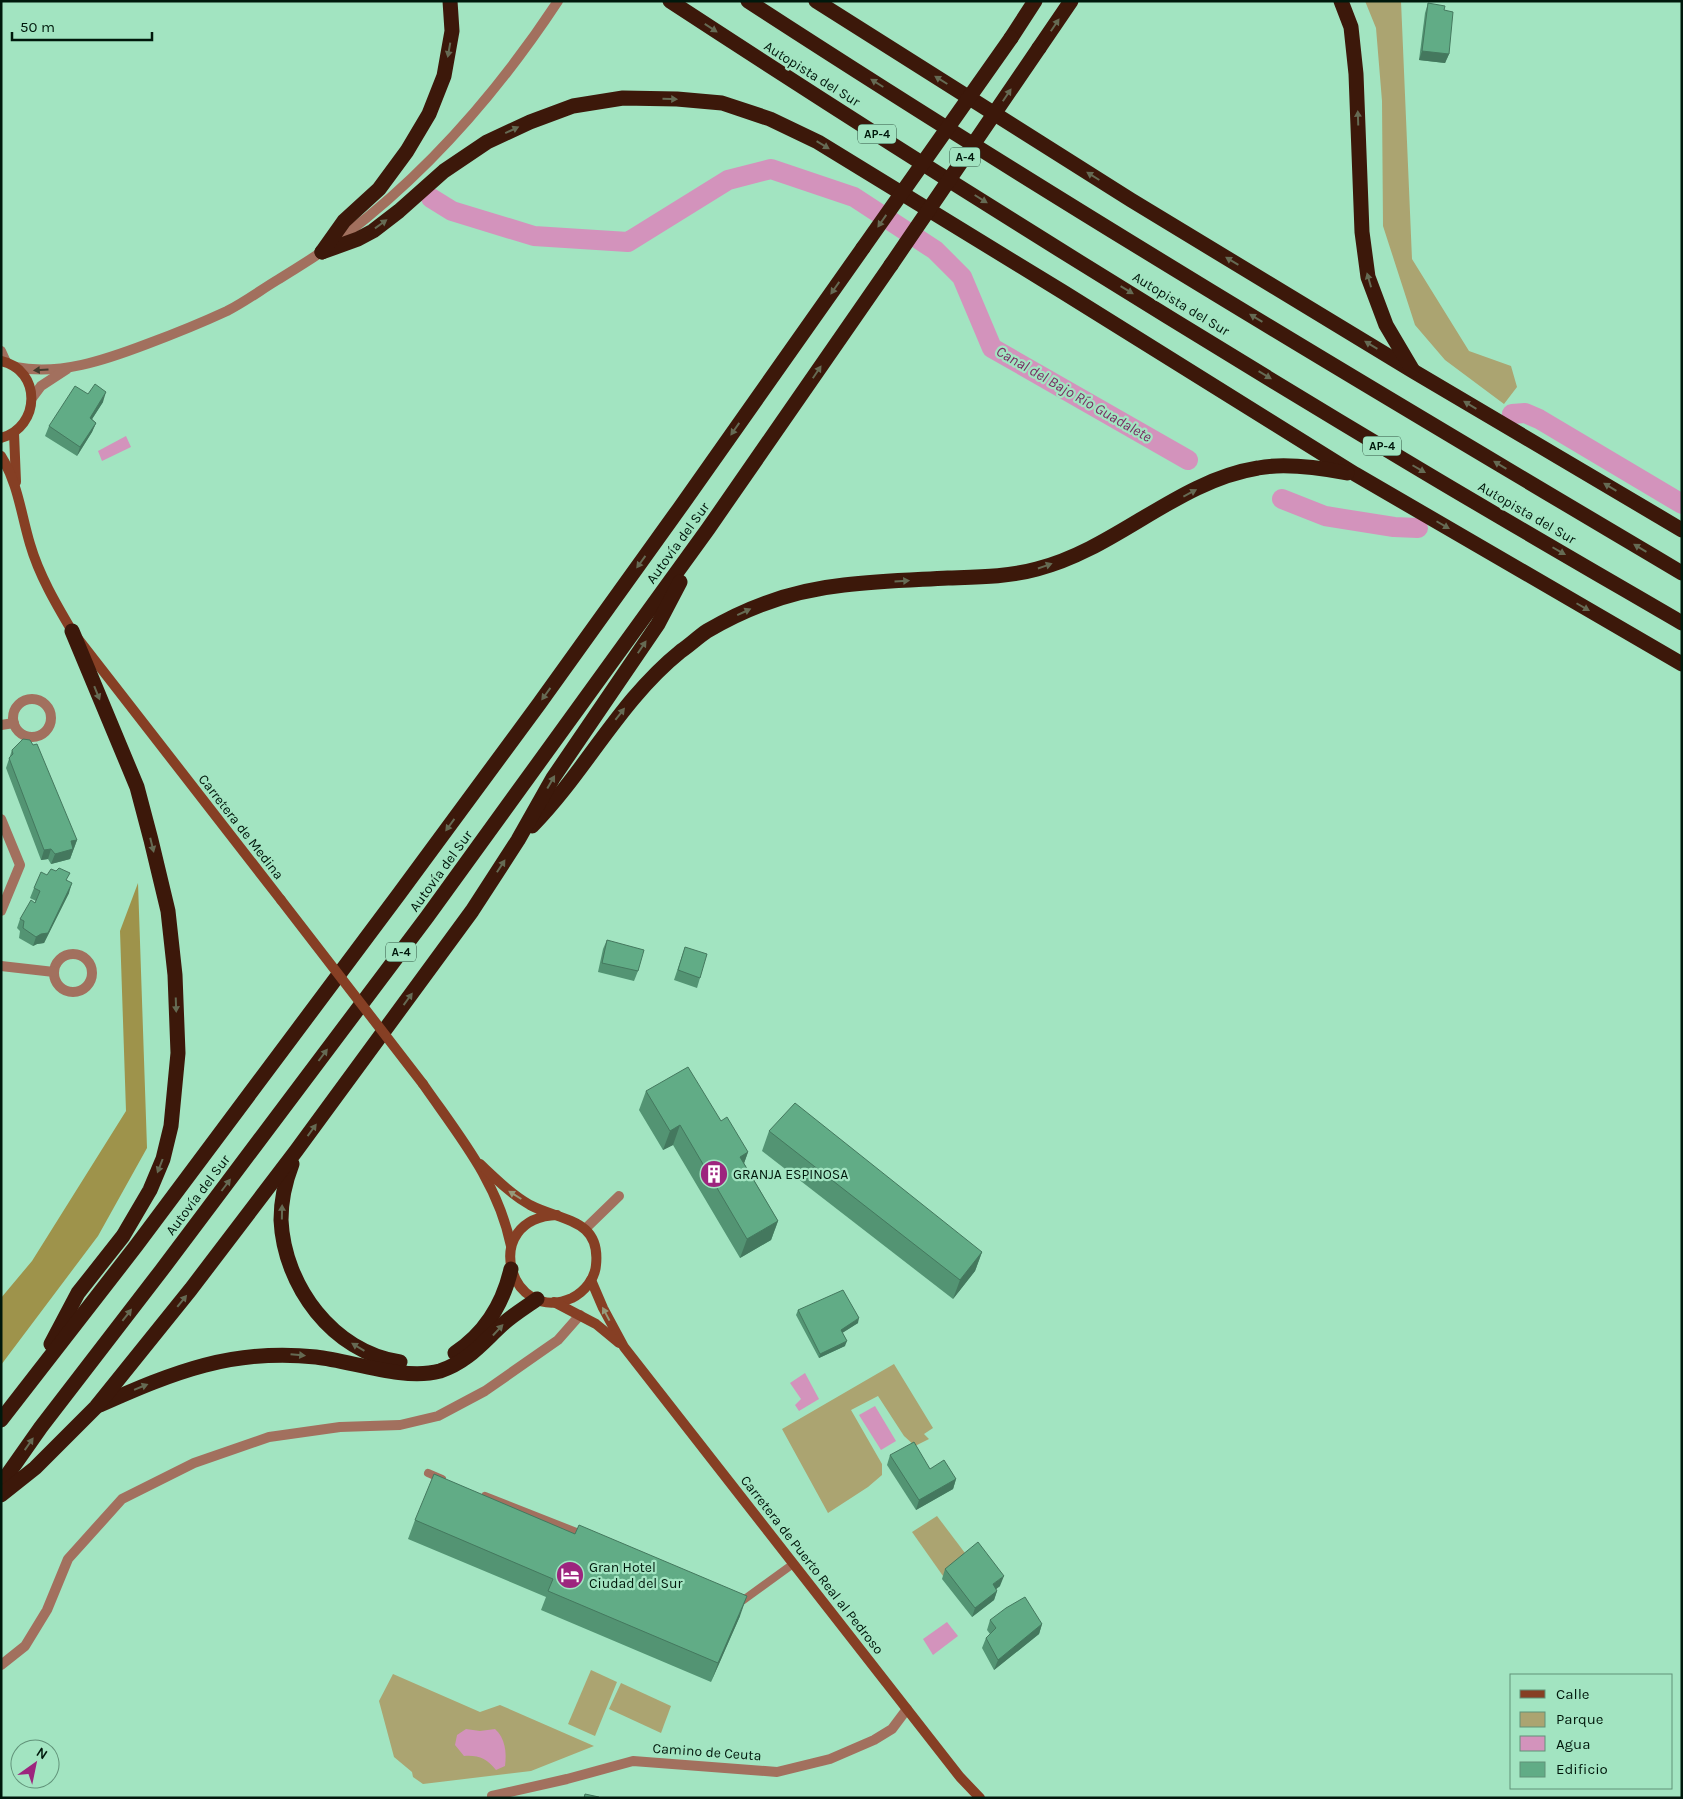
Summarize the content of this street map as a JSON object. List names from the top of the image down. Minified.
{"streets":{"highway":["Autopista del Sur","AP-4","A-4","Autovía del Sur"],"main road":["Carretera de Medina","Carretera de Puerto Real al Pedroso"],"street":["Camino de Ceuta"]},"crossings":[["Carretera de Puerto Real al Pedroso","Camino de Ceuta"]],"water":["Canal del Bajo Río Guadalete"],"places":{"building":["GRANJA ESPINOSA"],"hotel":["Gran Hotel Ciudad del Sur"]},"legend":["Calle","Parque","Agua","Edificio"],"scale_bar":"50 m","north":"top right"}
